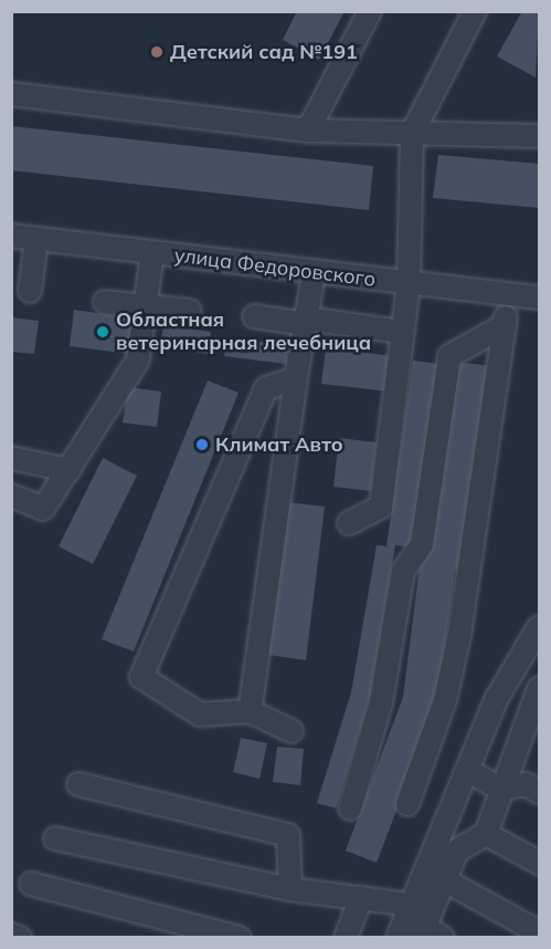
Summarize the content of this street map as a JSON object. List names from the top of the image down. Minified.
{"streets":{"street":["улица Федоровского"]},"places":["Детский сад №191","Областная ветеринарная лечебница","Климат Авто"]}
